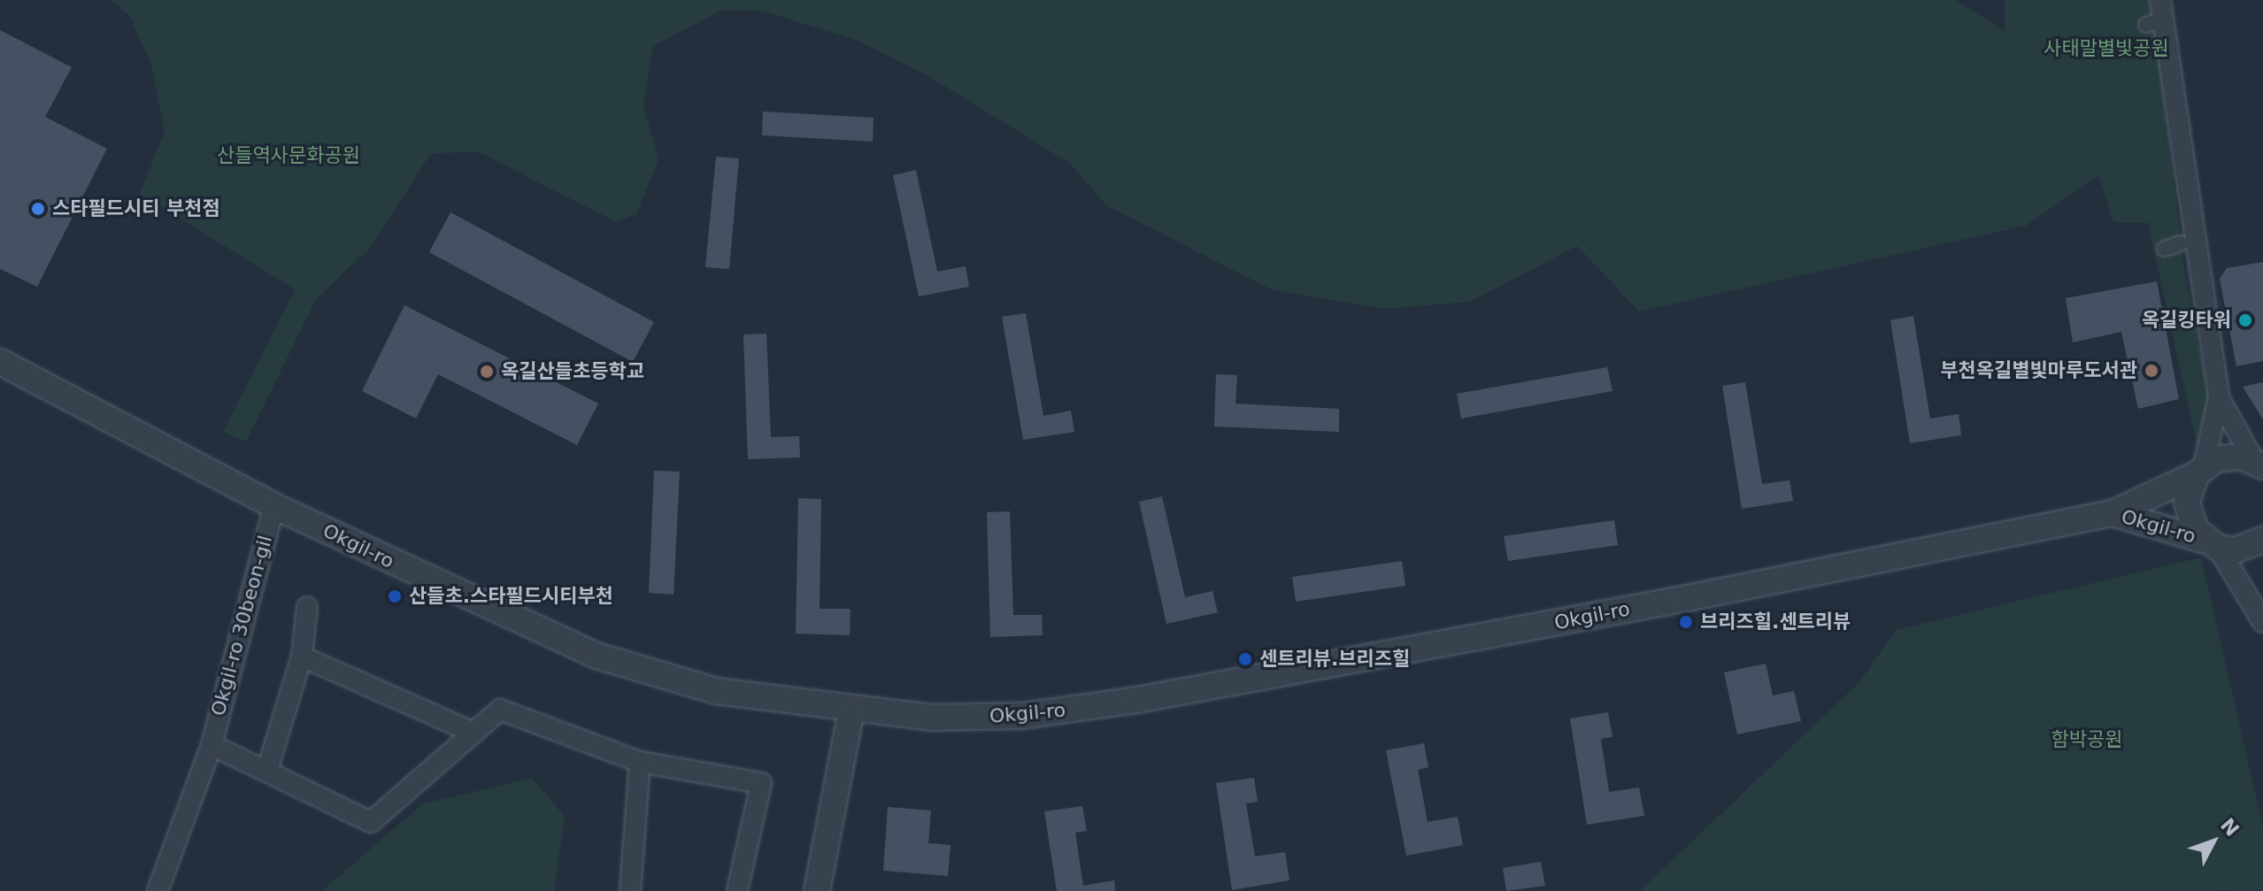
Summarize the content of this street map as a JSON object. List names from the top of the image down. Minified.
{"streets":{"street":["Okgil-ro","Okgil-ro 30beon-gil"]},"crossings":[["Okgil-ro","Okgil-ro 30beon-gil"]],"parks":["사태말별빛공원","산들역사문화공원","함박공원"],"places":["스타필드시티 부천점","옥길킹타워","부천옥길별빛마루도서관","옥길산들초등학교","산들초.스타필드시티부천","브리즈힐.센트리뷰","센트리뷰.브리즈힐"],"north":"top right"}
